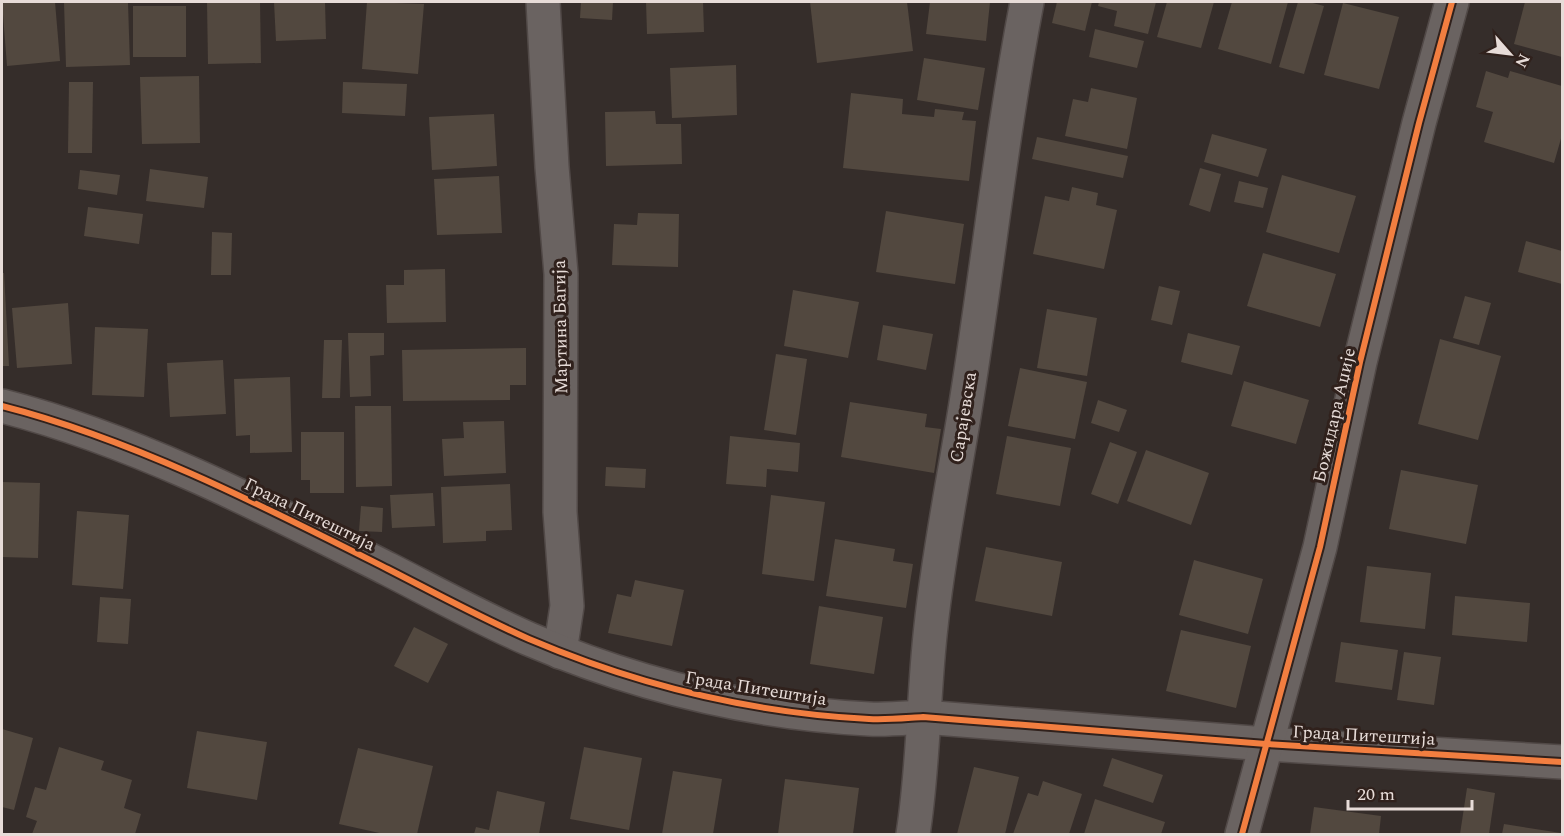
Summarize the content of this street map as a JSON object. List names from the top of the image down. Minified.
{"streets":{"street":["Мартина Багија","Божидара Аџије","Сарајевска","Града Питештија"]},"crossings":[["Мартина Багија","Града Питештија"],["Божидара Аџије","Града Питештија"],["Сарајевска","Града Питештија"]],"scale_bar":"20 m","north":"bottom right"}
